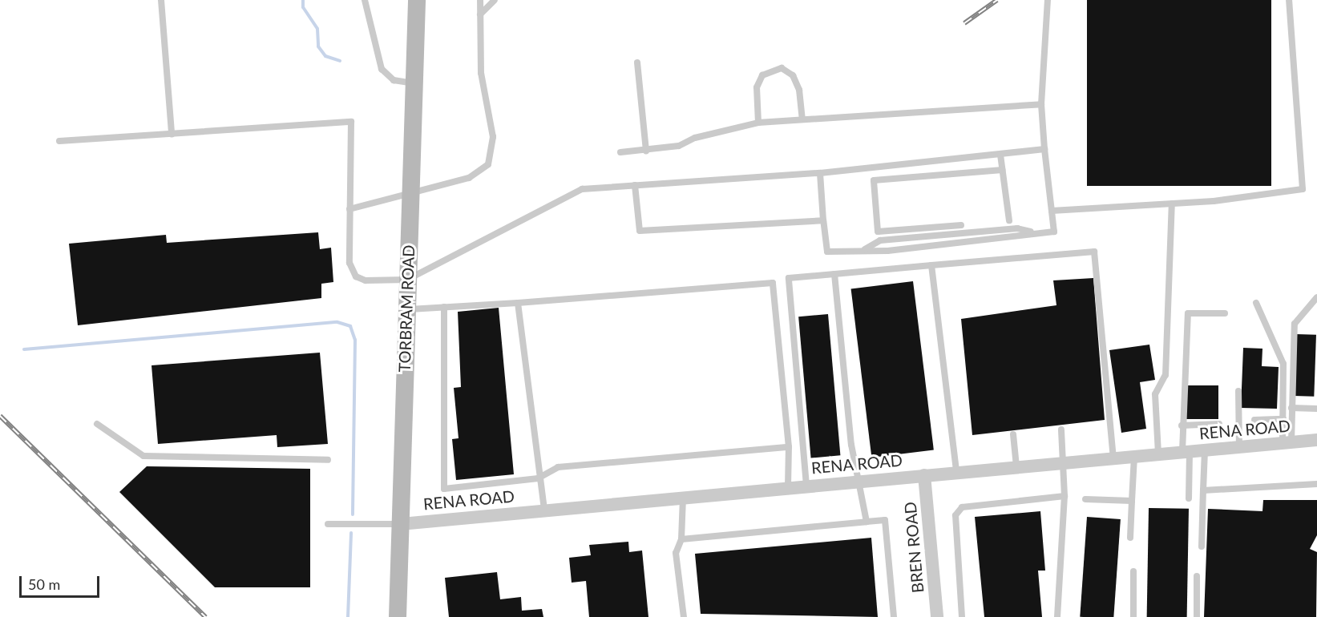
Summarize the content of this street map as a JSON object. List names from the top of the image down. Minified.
{"streets":{"main road":["TORBRAM ROAD"],"street":["RENA ROAD","BREN ROAD"]},"crossings":[["TORBRAM ROAD","RENA ROAD"],["RENA ROAD","BREN ROAD"]],"scale_bar":"50 m"}
